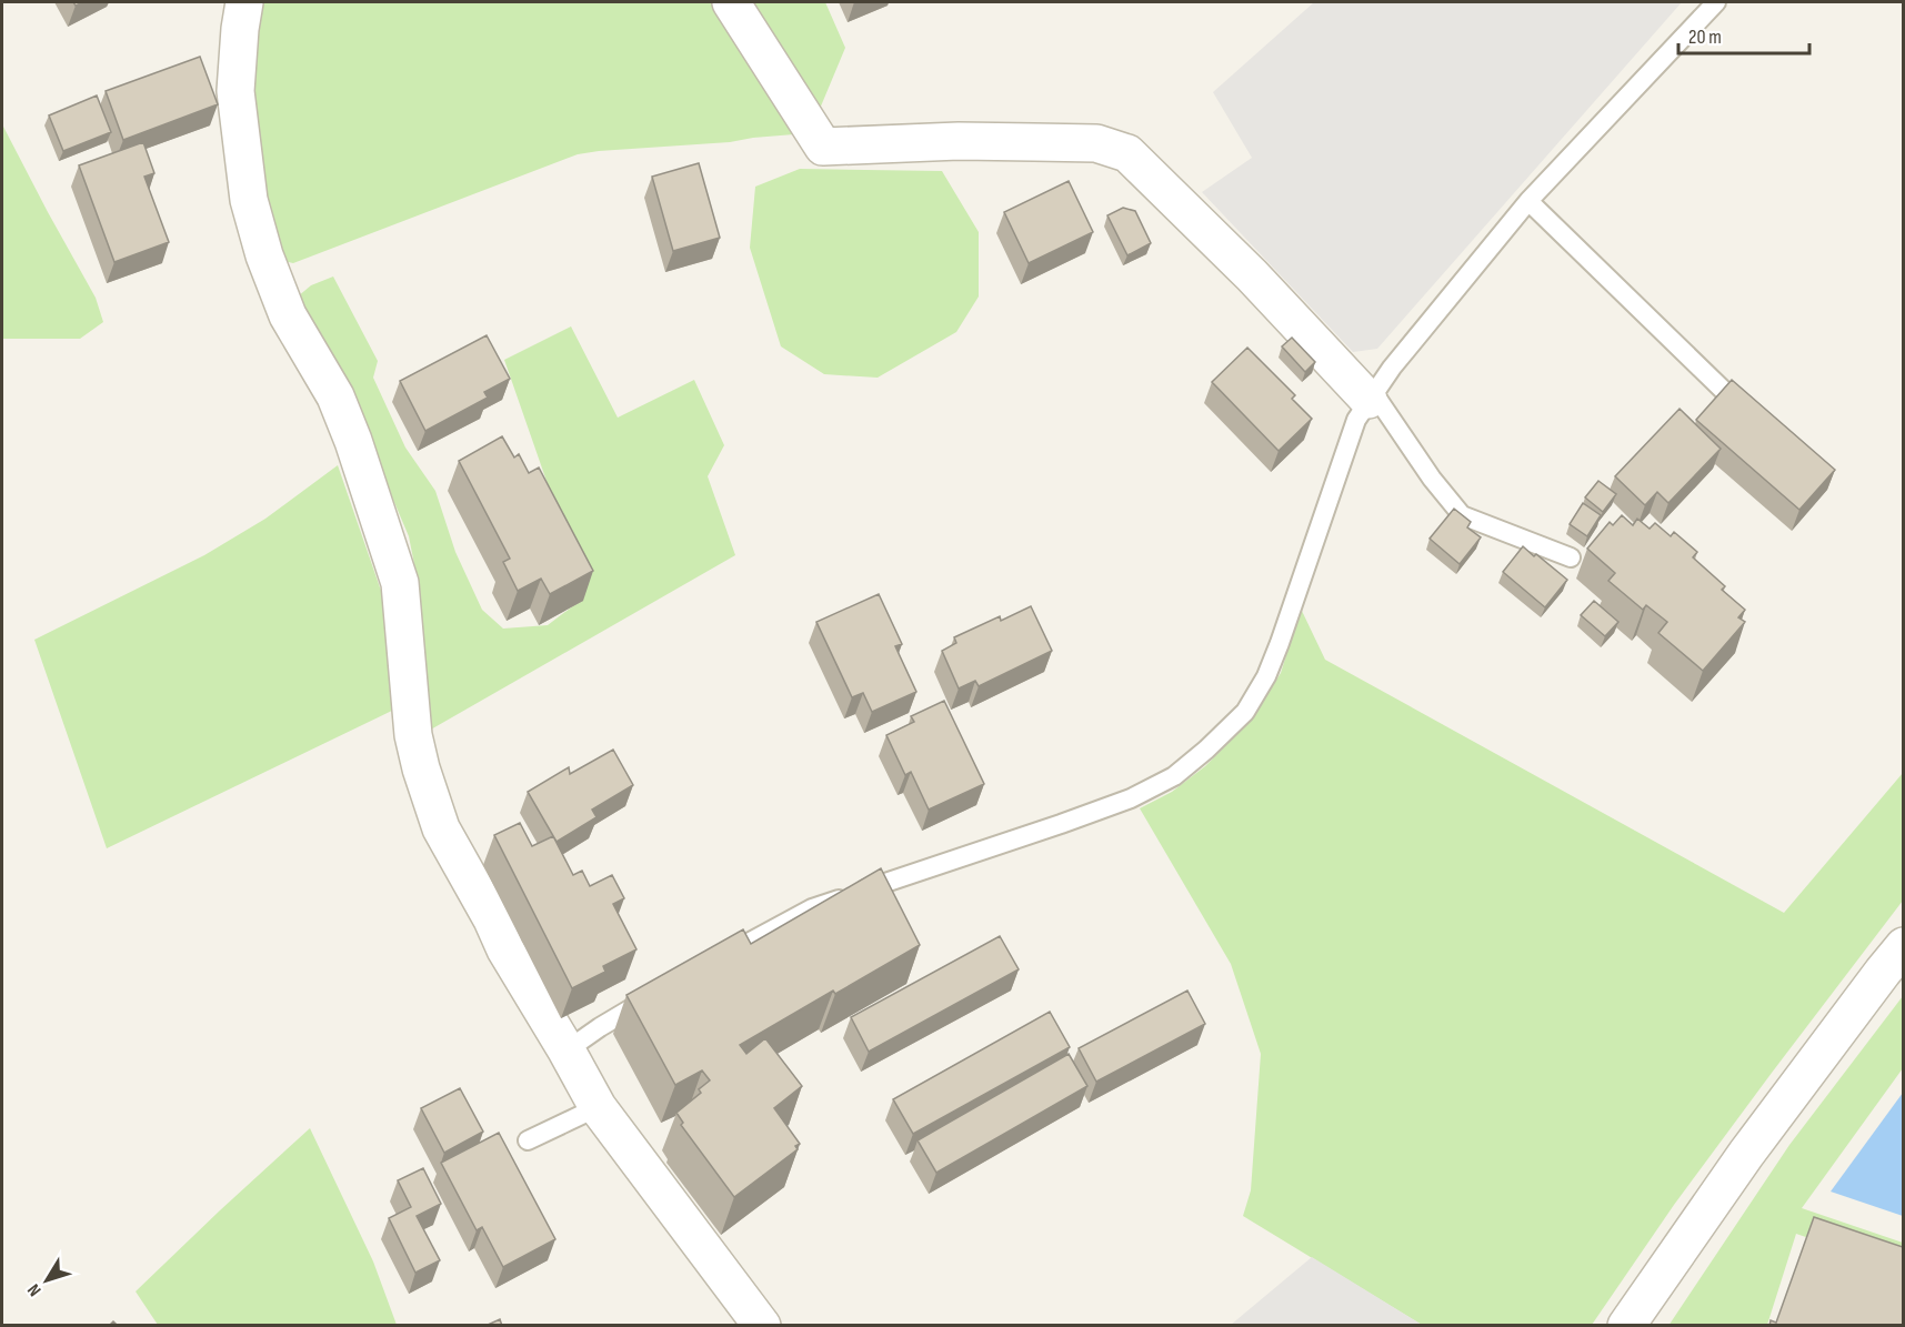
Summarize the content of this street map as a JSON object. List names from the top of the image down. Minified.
{"scale_bar":"20 m","north":"bottom left"}
